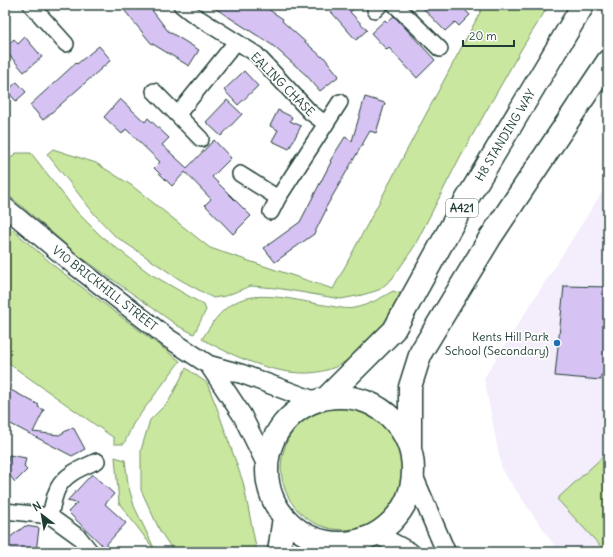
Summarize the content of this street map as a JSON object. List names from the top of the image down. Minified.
{"streets":{"highway":["H8 STANDING WAY","A421"],"street":["EALING CHASE","V10 BRICKHILL STREET"]},"crossings":[["H8 STANDING WAY","A421"],["H8 STANDING WAY","V10 BRICKHILL STREET"],["A421","V10 BRICKHILL STREET"]],"places":["Kents Hill Park School (Secondary)"],"scale_bar":"20 m","north":"top left"}
